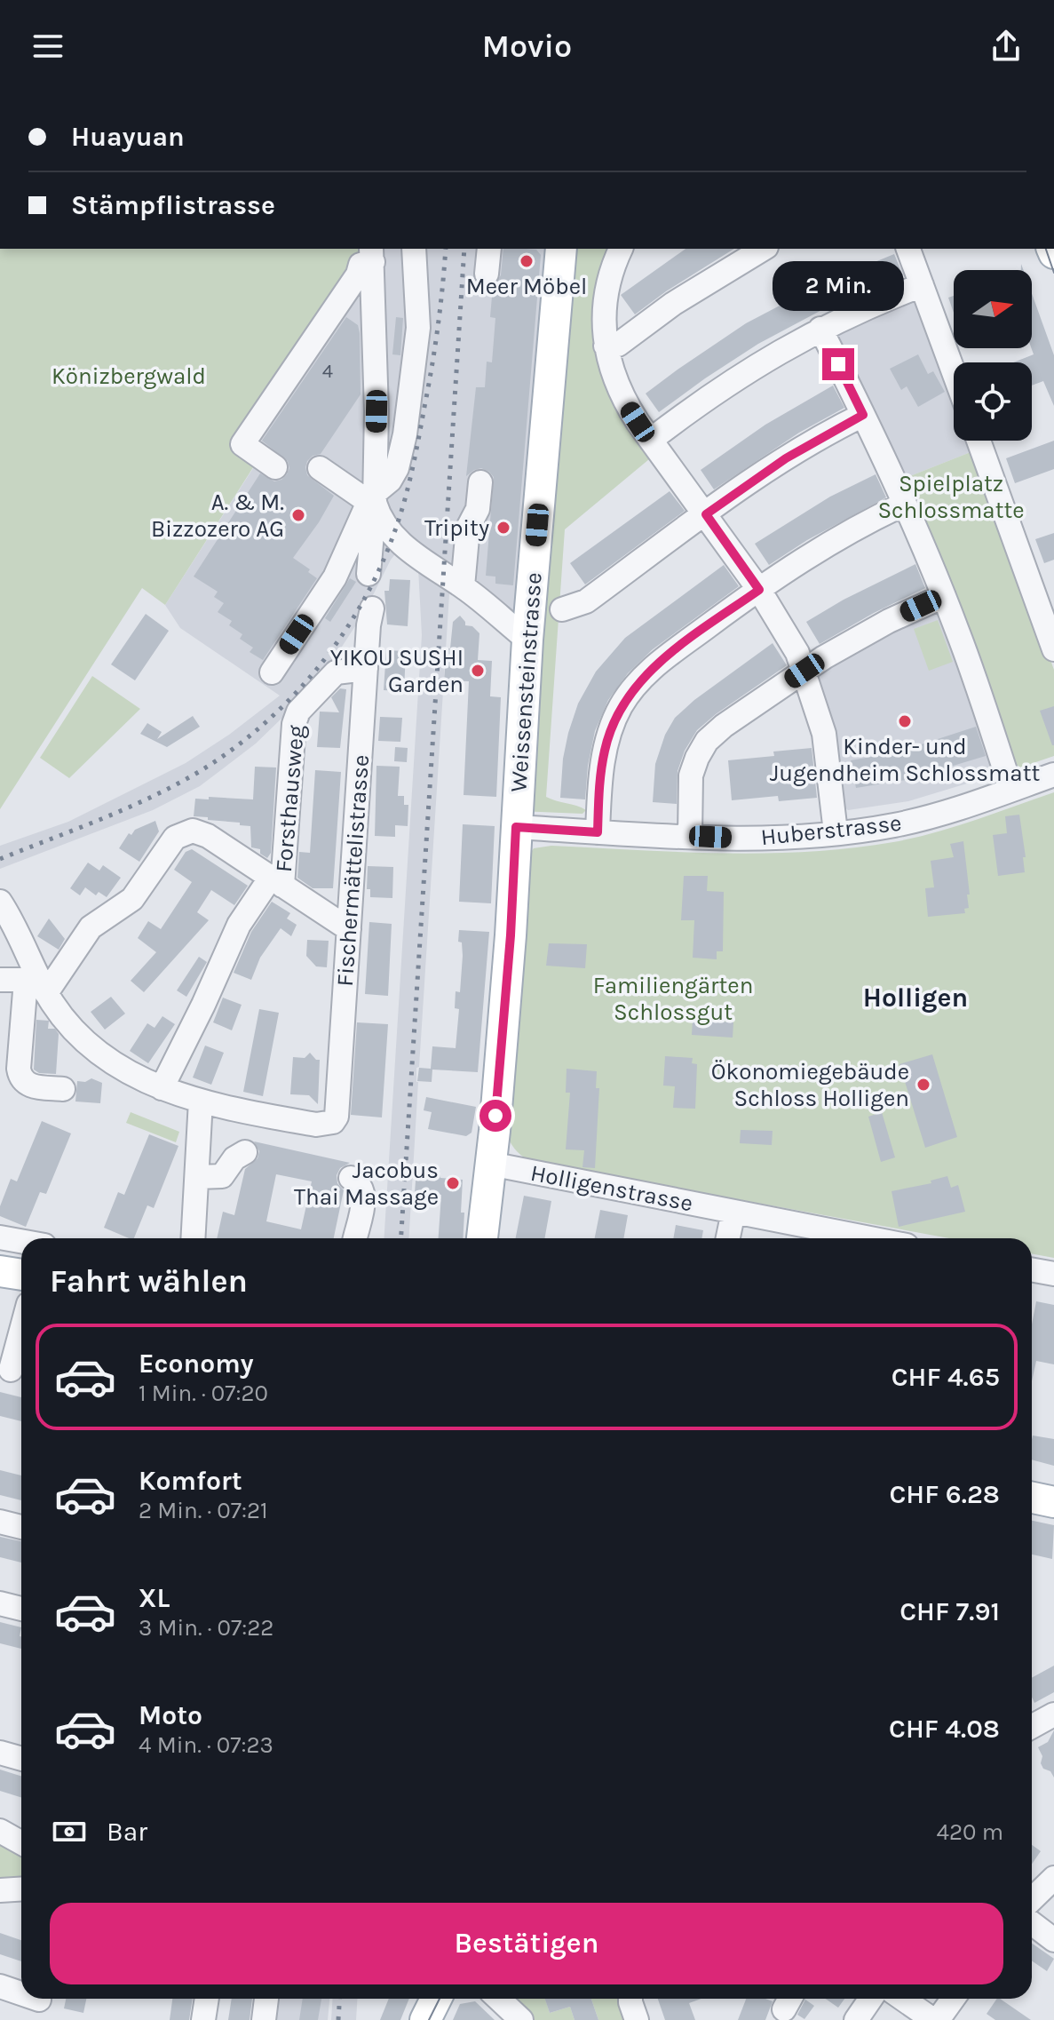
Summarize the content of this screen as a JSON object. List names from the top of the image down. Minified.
{"streets":{"main road":["Weissensteinstrasse"],"street":["Forsthausweg","Huberstrasse","Fischermättelistrasse","Holligenstrasse"]},"crossings":[["Weissensteinstrasse","Huberstrasse"],["Weissensteinstrasse","Holligenstrasse"],["Forsthausweg","Fischermättelistrasse"]],"districts":["Holligen"],"parks":["Könizbergwald","Spielplatz Schlossmatte","Familiengärten Schlossgut"],"places":["Meer Möbel","A. & M. Bizzozero AG","Tripity","YIKOU SUSHI Garden","Kinder- und Jugendheim Schlossmatt","Ökonomiegebäude Schloss Holligen","Jacobus Thai Massage"],"house_numbers":["4"],"north":"right","page":{"header":"Movio","banner":["Huayuan","Stämpflistrasse"],"bubble":"2 Min.","heading":"Fahrt wählen","list":[{"name":"Economy","note":"1 Min. · 07:20","value":"CHF 4.65"},{"name":"Komfort","note":"2 Min. · 07:21","value":"CHF 6.28"},{"name":"XL","note":"3 Min. · 07:22","value":"CHF 7.91"},{"name":"Moto","note":"4 Min. · 07:23","value":"CHF 4.08"}],"pay":["Bar","420 m"],"buttons":"Bestätigen"}}
